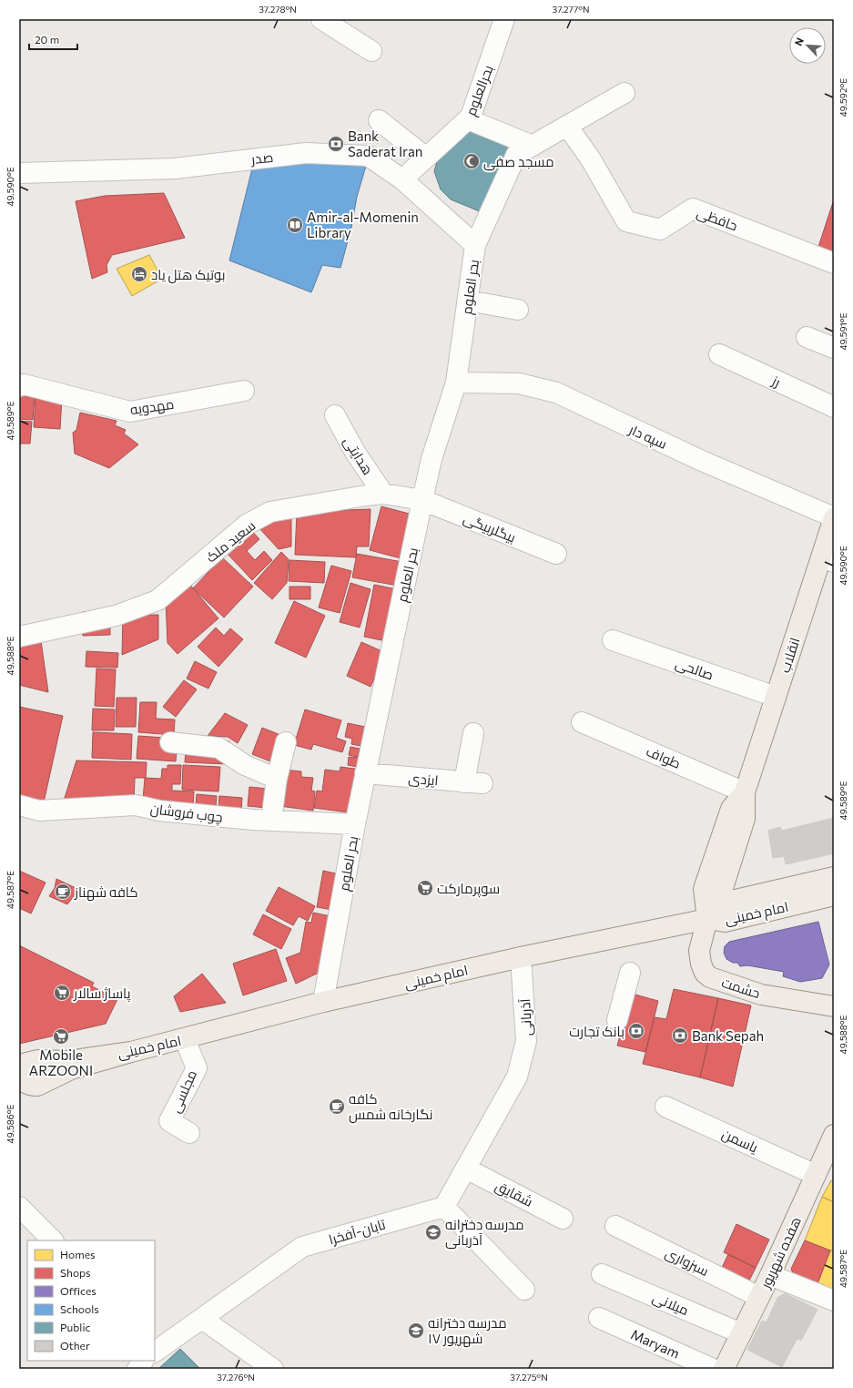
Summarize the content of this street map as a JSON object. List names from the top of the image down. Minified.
{"streets":{"main road":["انقلاب","امام خمینی","حشمت","هفده شهریور"],"street":["بحرالعلوم","صدر","حافظی","بحر العلوم","رز","مهدویه","سپه دار","هدایتی","بیگلربیگی","سعید ملک","صالحی","طواف","ایزدی","چوب فروشان","آذربانی","مجلسی","یاسمن","شقایق","تابان-آفخرا","سبزواری","میلانی","Maryam"]},"crossings":[["بحرالعلوم","صدر"],["بحرالعلوم","بحر العلوم"],["صدر","بحر العلوم"],["بحر العلوم","سپه دار"],["بحر العلوم","بیگلربیگی"],["بحر العلوم","سعید ملک"],["بحر العلوم","ایزدی"],["بحر العلوم","چوب فروشان"],["بحر العلوم","امام خمینی"],["سپه دار","انقلاب"],["هدایتی","سعید ملک"],["بیگلربیگی","سعید ملک"],["انقلاب","صالحی"],["انقلاب","طواف"],["انقلاب","امام خمینی"],["انقلاب","حشمت"],["امام خمینی","حشمت"],["امام خمینی","آذربانی"],["امام خمینی","مجلسی"],["آذربانی","شقایق"],["یاسمن","هفده شهریور"],["هفده شهریور","سبزواری"],["هفده شهریور","میلانی"]],"places":{"bank":["Bank Saderat Iran","بانک تجارت","Bank Sepah"],"mosque":["مسجد صفی"],"library":["Amir-al-Momenin Library"],"hotel":["بوتیک هتل یاد"],"supermarket":["سوپرمارکت","پاساژ سالار","Mobile ARZOONI"],"cafe":["کافه شهناز","کافه نگارخانه شمس"],"school or university":["مدرسه دخترانه آذربانی","مدرسه دخترانه ۱۷ شهریور"]},"legend":["Homes","Shops","Offices","Schools","Public","Other"],"scale_bar":"20 m","north":"top left","coordinates":["37.278°N","37.277°N","49.592°E","49.590°E","49.591°E","49.589°E","49.588°E","49.587°E","49.586°E","37.276°N","37.275°N"]}
